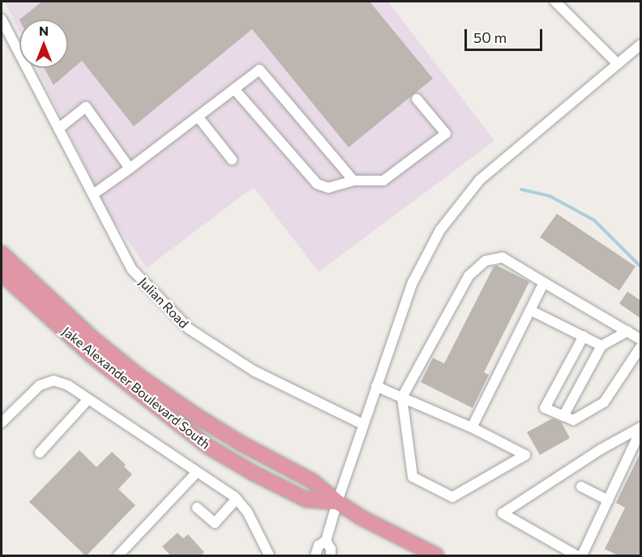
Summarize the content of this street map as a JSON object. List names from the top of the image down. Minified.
{"streets":{"highway":["Jake Alexander Boulevard South"],"street":["Julian Road"]},"scale_bar":"50 m","north":"top"}
